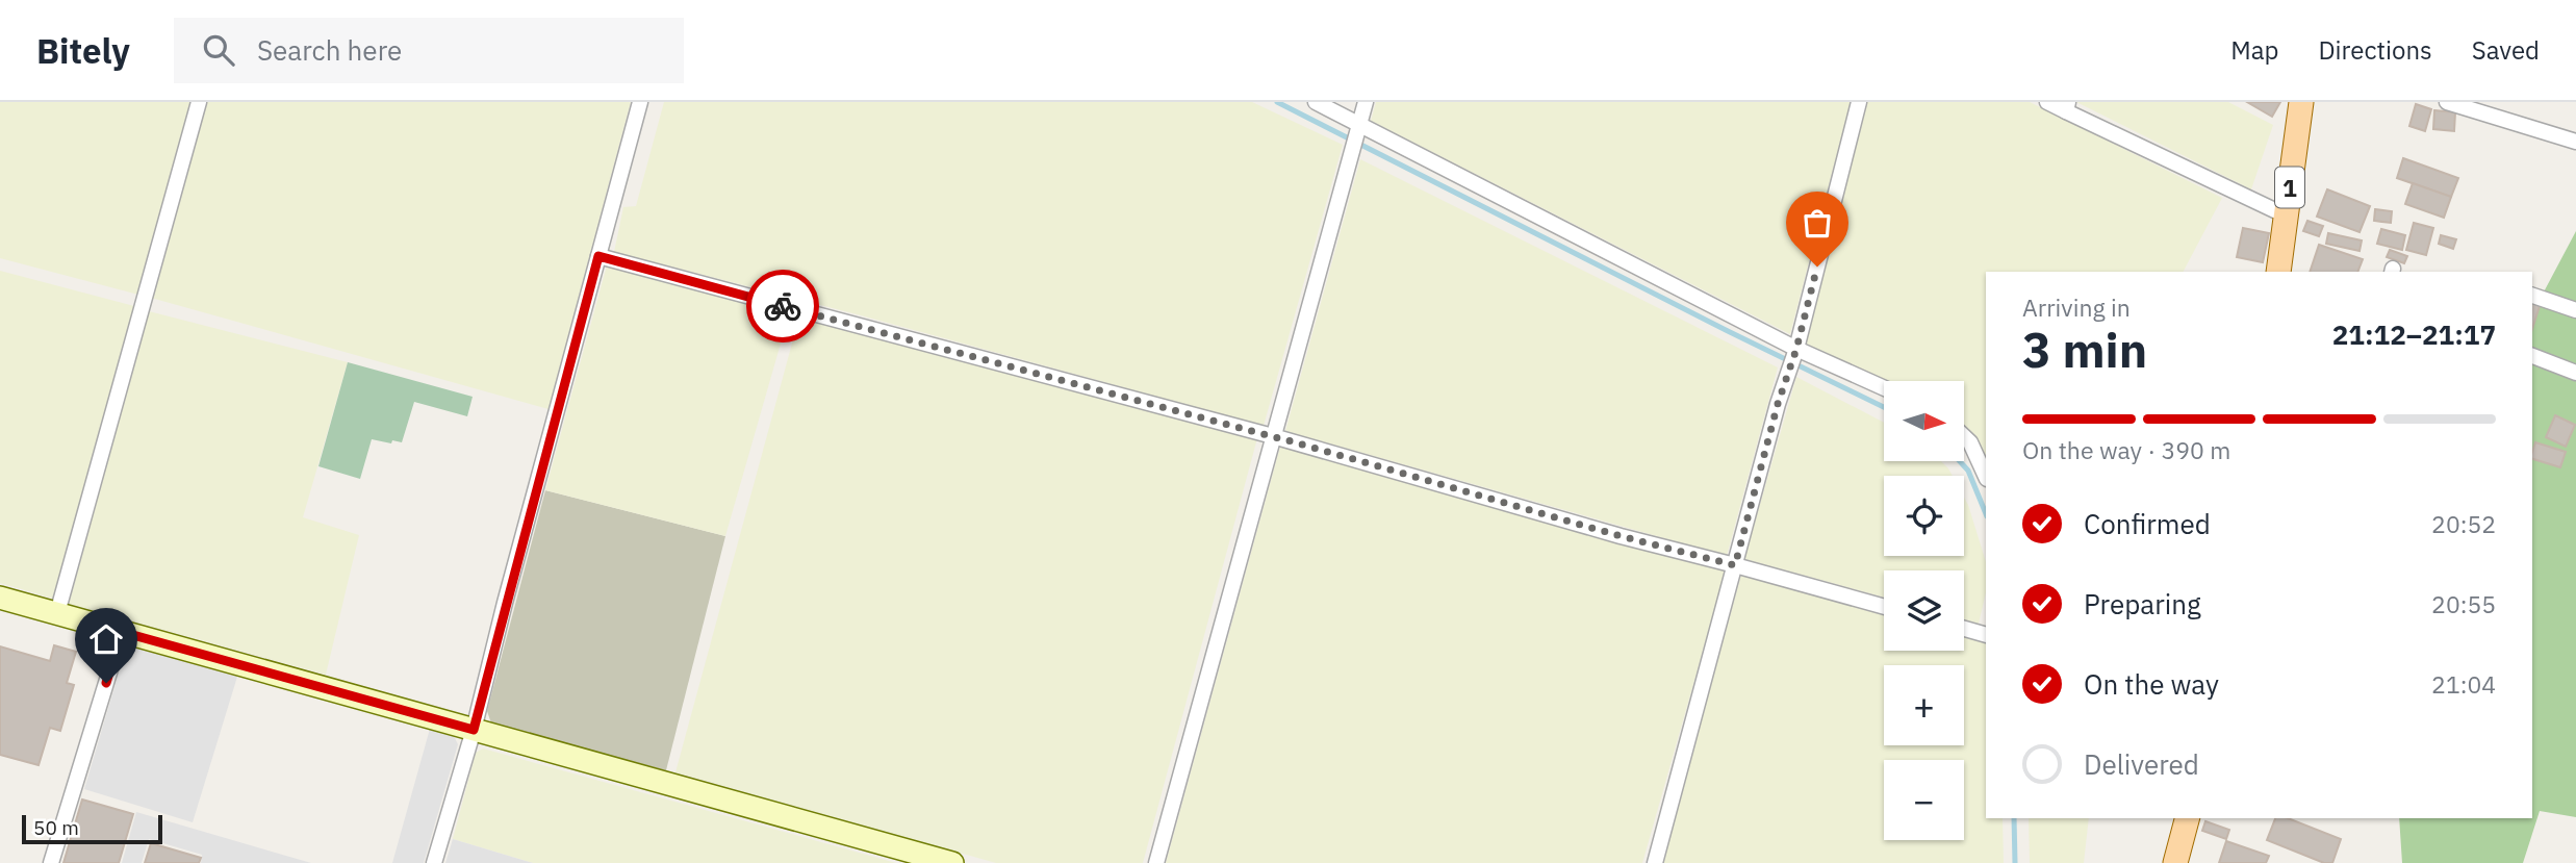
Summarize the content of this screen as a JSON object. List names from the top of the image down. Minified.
{"streets":{"main road":["1"]},"scale_bar":"50 m","north":"right","page":{"header":"Bitely","search":"Search here","nav":["Map","Directions","Saved"],"heading":["3 min","Arriving in","21:12–21:17"],"map_buttons":["+","−"],"bar":"On the way · 390 m","list":[["Confirmed","20:52"],["Preparing","20:55"],["On the way","21:04"],"Delivered"],"scale":"50 m"}}
